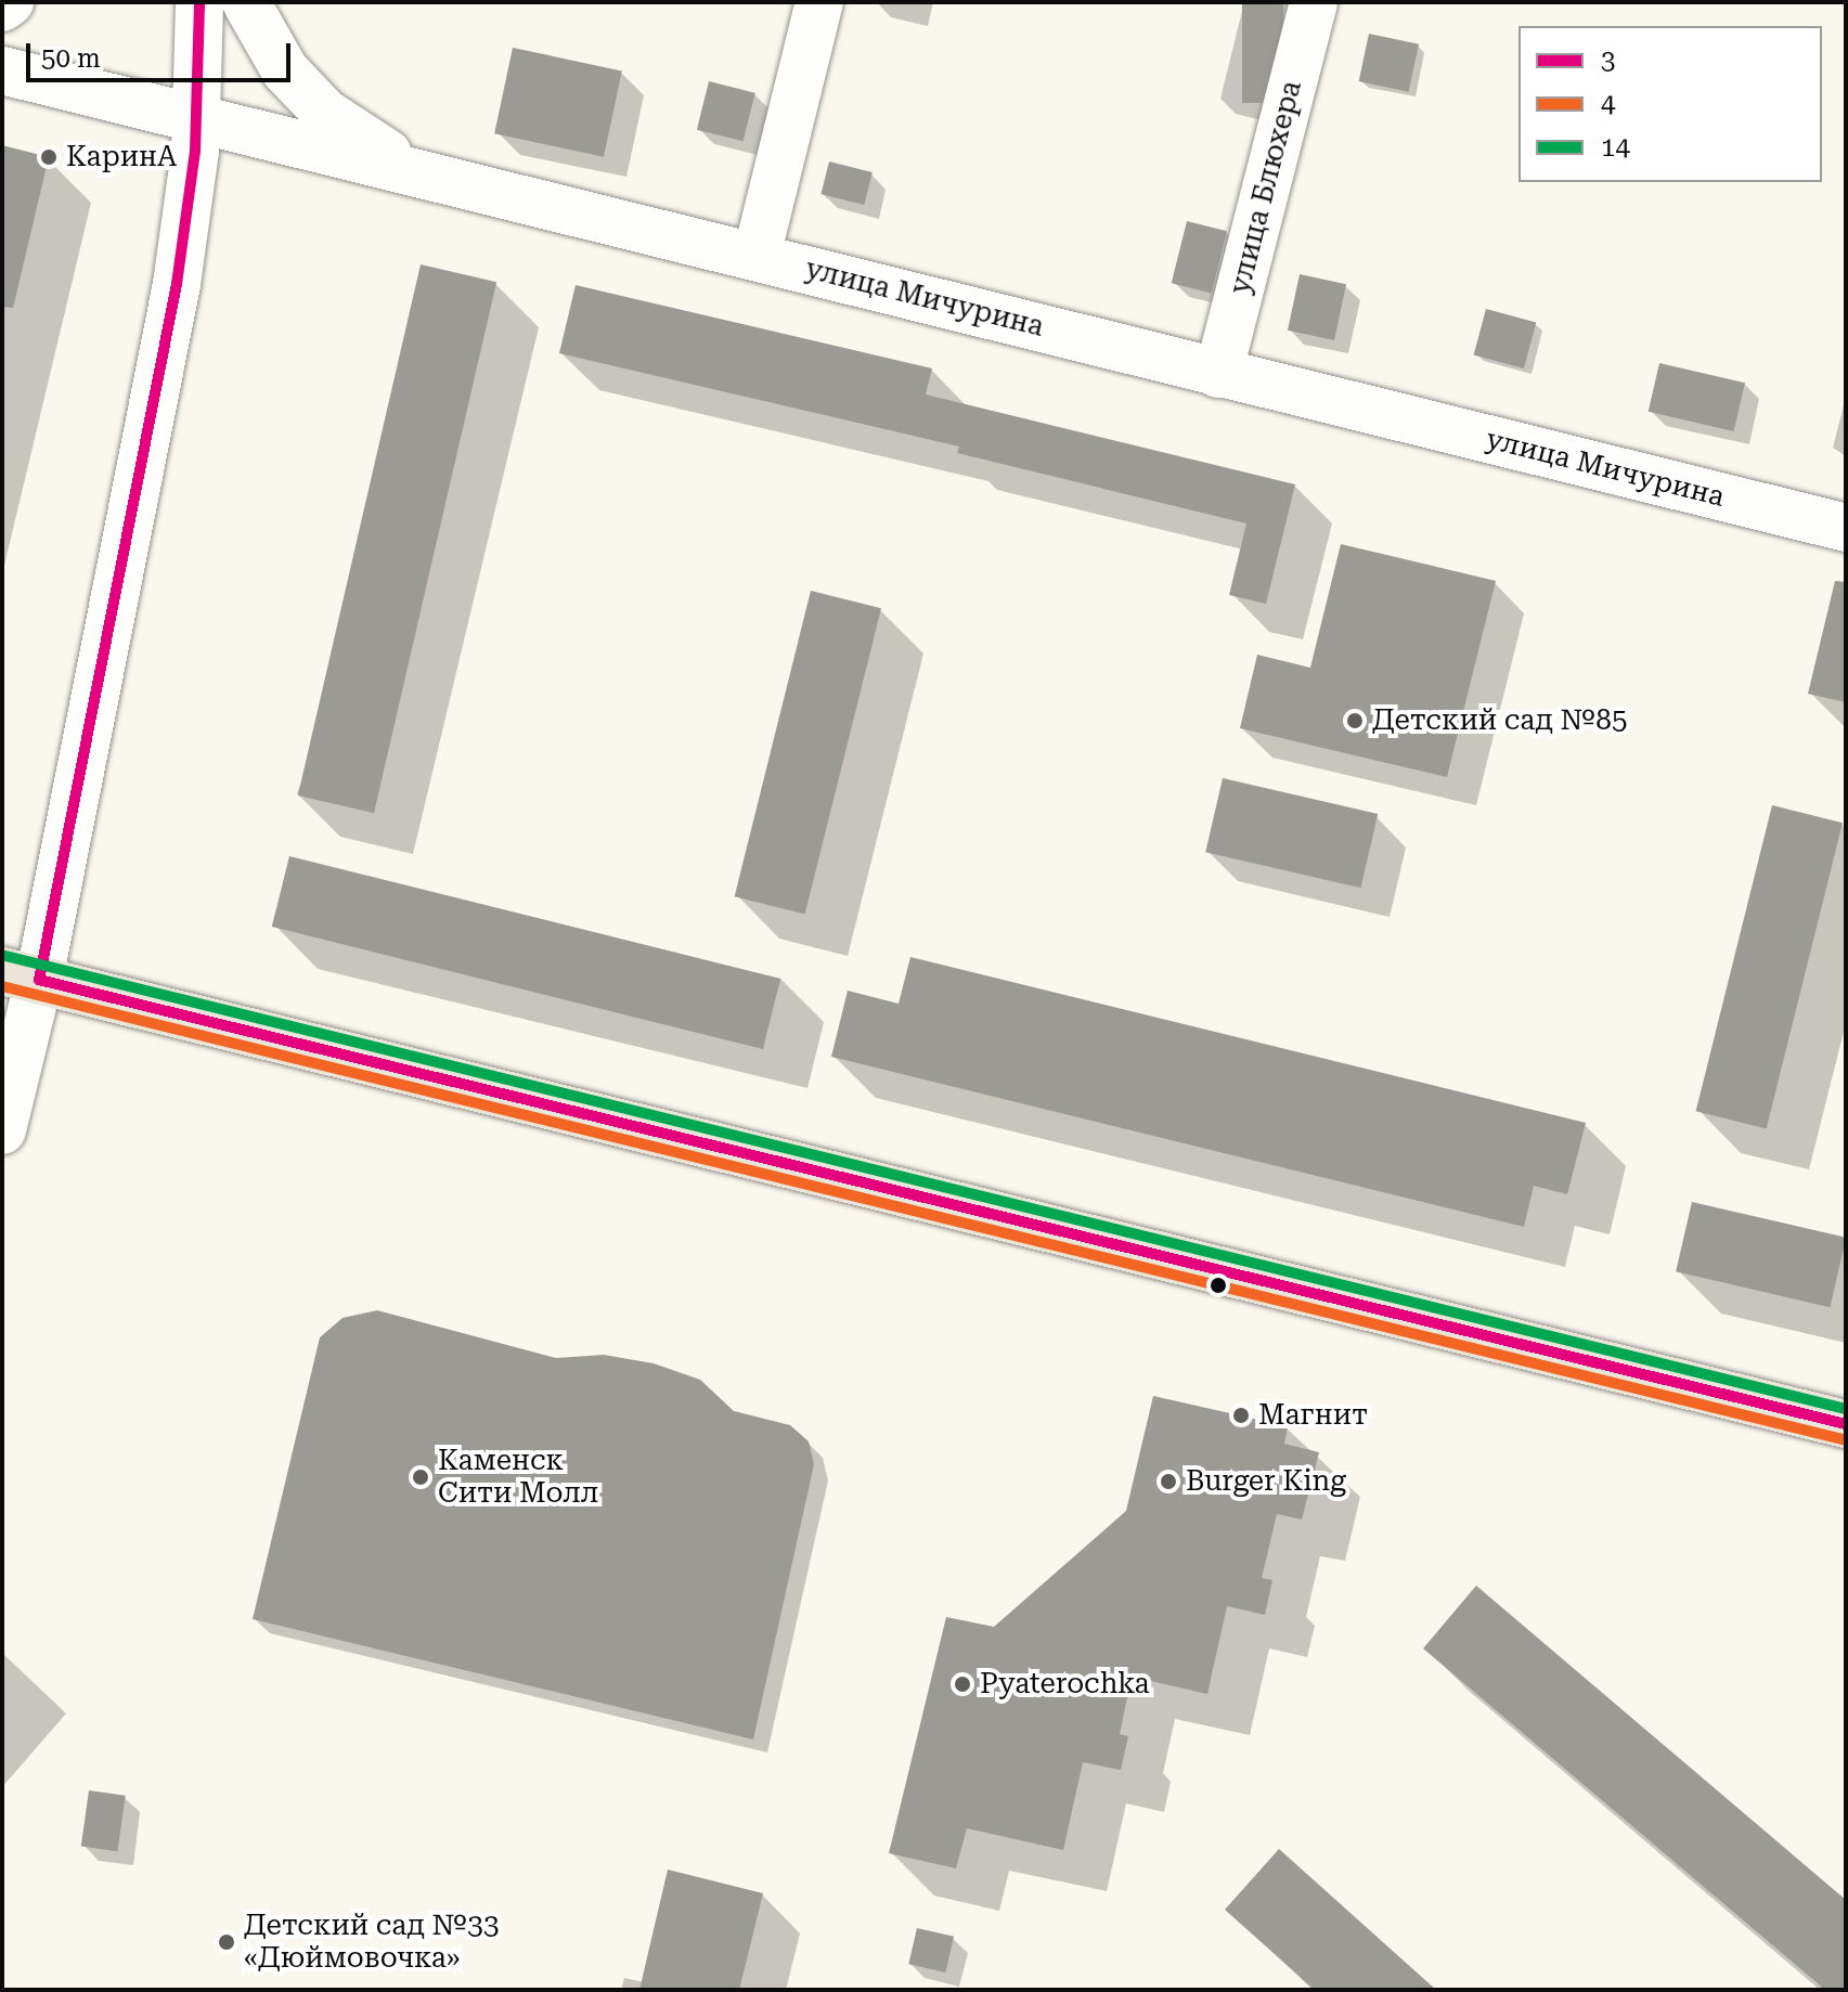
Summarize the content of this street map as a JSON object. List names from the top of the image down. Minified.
{"streets":{"street":["улица Блюхера","улица Мичурина"]},"crossings":[["улица Блюхера","улица Мичурина"]],"places":["КаринА","Детский сад №85","Магнит","Каменск Сити Молл","Burger King","Pyaterochka","Детский сад №33 «Дюймовочка»"],"lines":["transit line 3","transit line 14","transit line 4"],"legend":["3","4","14"],"scale_bar":"50 m"}
